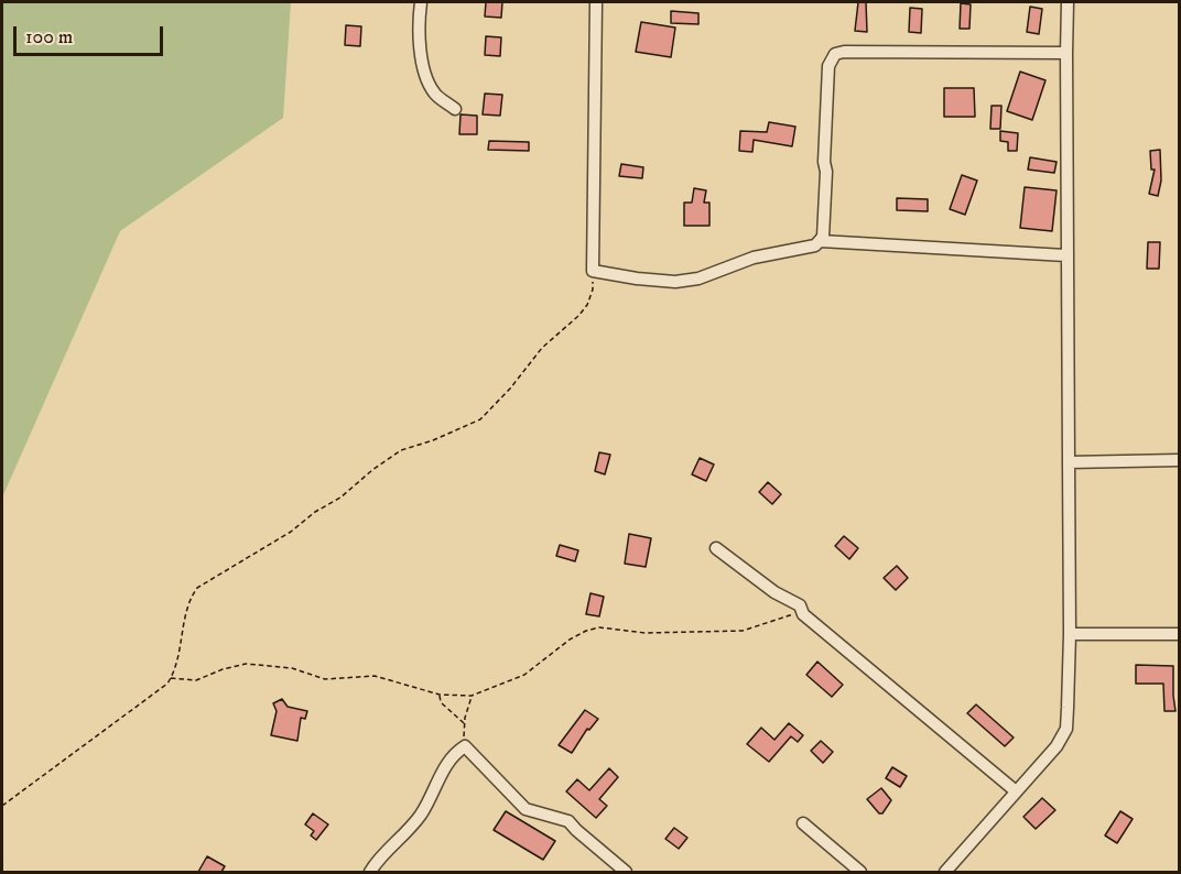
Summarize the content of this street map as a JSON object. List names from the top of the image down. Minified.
{"scale_bar":"100 m"}
